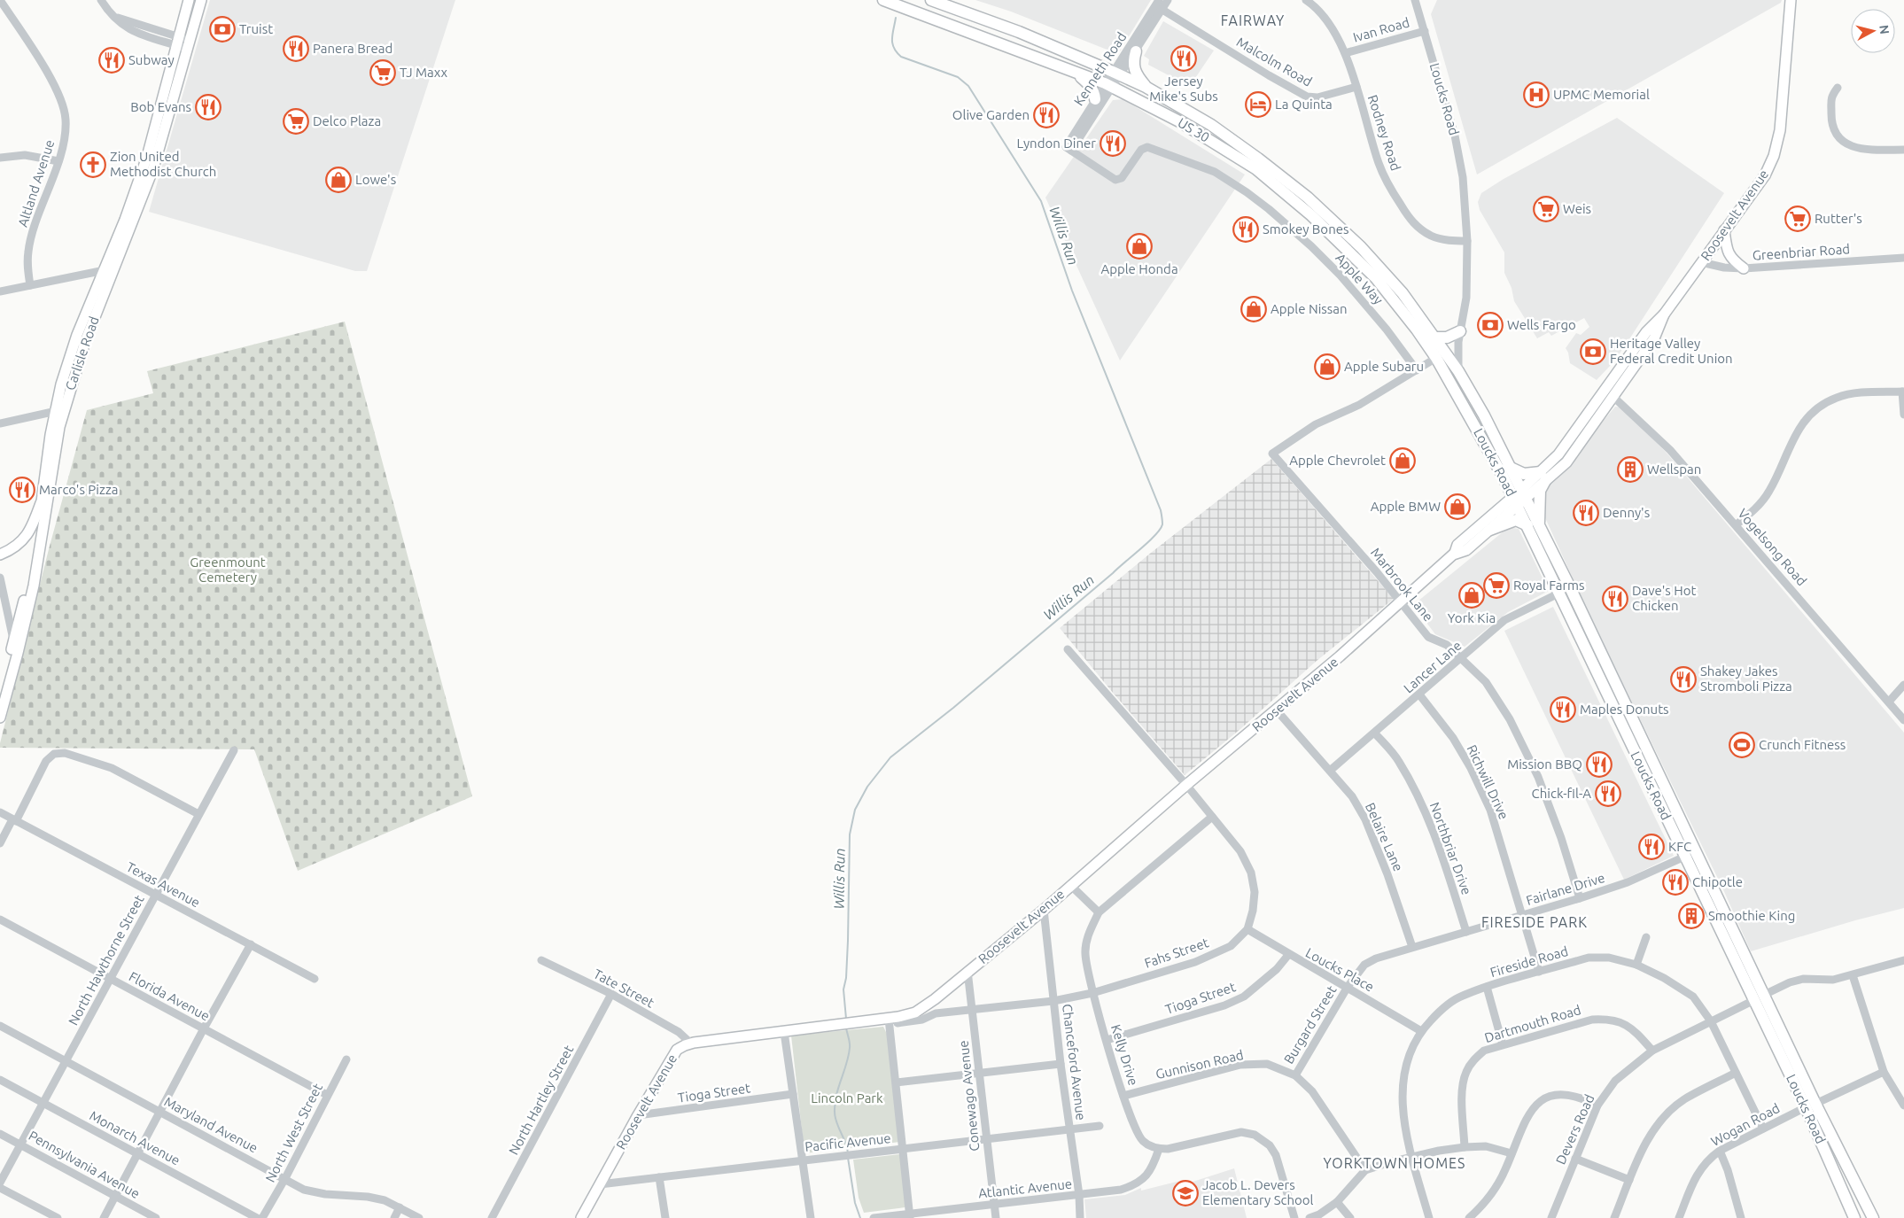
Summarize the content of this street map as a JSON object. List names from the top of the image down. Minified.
{"streets":{"highway":["Loucks Road","US 30"],"main road":["Roosevelt Avenue","Carlisle Road"],"street":["Ivan Road","Malcolm Road","Kenneth Road","Rodney Road","Altland Avenue","Greenbriar Road","Apple Way","Vogelsong Road","Marbrook Lane","Lancer Lane","Richwill Drive","Belaire Lane","Northbriar Drive","Texas Avenue","Fairlane Drive","Fahs Street","North Hawthorne Street","Fireside Road","Loucks Place","Tate Street","Florida Avenue","Tioga Street","Dartmouth Road","Burgard Street","Kelly Drive","Chanceford Avenue","Gunnison Road","Conewago Avenue","North Hartley Street","Maryland Avenue","Wogan Road","Devers Road","North West Street","Monarch Avenue","Pacific Avenue","Pennsylvania Avenue","Atlantic Avenue"]},"crossings":[["Ivan Road","Loucks Road"],["Ivan Road","Rodney Road"],["Malcolm Road","Kenneth Road"],["Malcolm Road","Rodney Road"],["Kenneth Road","US 30"],["Kenneth Road","Apple Way"],["Loucks Road","US 30"],["Loucks Road","Rodney Road"],["Loucks Road","Roosevelt Avenue"],["Loucks Road","Lancer Lane"],["Loucks Road","Fairlane Drive"],["Loucks Road","Wogan Road"],["Loucks Road","Devers Road"],["Roosevelt Avenue","Greenbriar Road"],["Roosevelt Avenue","Vogelsong Road"],["Roosevelt Avenue","Marbrook Lane"],["Roosevelt Avenue","Belaire Lane"],["Roosevelt Avenue","Fahs Street"],["Roosevelt Avenue","Tate Street"],["Roosevelt Avenue","Tioga Street"],["Roosevelt Avenue","Chanceford Avenue"],["Roosevelt Avenue","Conewago Avenue"],["Roosevelt Avenue","Pacific Avenue"],["Apple Way","Marbrook Lane"],["Marbrook Lane","Lancer Lane"],["Marbrook Lane","Fairlane Drive"],["Lancer Lane","Richwill Drive"],["Lancer Lane","Belaire Lane"],["Lancer Lane","Northbriar Drive"],["Richwill Drive","Fairlane Drive"],["Richwill Drive","Fireside Road"],["Belaire Lane","Fairlane Drive"],["Northbriar Drive","Fairlane Drive"],["Texas Avenue","North Hawthorne Street"],["Fairlane Drive","Loucks Place"],["Fairlane Drive","Burgard Street"],["Fahs Street","Loucks Place"],["Fahs Street","Kelly Drive"],["Fahs Street","Chanceford Avenue"],["Fahs Street","Conewago Avenue"],["North Hawthorne Street","Florida Avenue"],["North Hawthorne Street","Maryland Avenue"],["North Hawthorne Street","Monarch Avenue"],["North Hawthorne Street","Pennsylvania Avenue"],["Fireside Road","Loucks Place"],["Fireside Road","Wogan Road"],["Fireside Road","Devers Road"],["Loucks Place","Tioga Street"],["Loucks Place","Burgard Street"],["Tate Street","North Hartley Street"],["Florida Avenue","North West Street"],["Tioga Street","Kelly Drive"],["Dartmouth Road","Devers Road"],["Burgard Street","Gunnison Road"],["Kelly Drive","Gunnison Road"],["Kelly Drive","Atlantic Avenue"],["Chanceford Avenue","Pacific Avenue"],["Chanceford Avenue","Atlantic Avenue"],["Conewago Avenue","Pacific Avenue"],["Conewago Avenue","Atlantic Avenue"],["Maryland Avenue","North West Street"]],"districts":["FAIRWAY","FIRESIDE PARK","YORKTOWN HOMES"],"water":["Willis Run"],"parks":["Greenmount Cemetery","Lincoln Park"],"places":{"bank":["Truist","Wells Fargo","Heritage Valley Federal Credit Union"],"restaurant":["Panera Bread","Jersey Mike's Subs","Subway","Bob Evans","Olive Garden","Lyndon Diner","Smokey Bones","Marco's Pizza","Denny's","Dave's Hot Chicken","Shakey Jakes Stromboli Pizza","Maples Donuts","Mission BBQ","Chick-fil-A","KFC","Chipotle"],"supermarket":["TJ Maxx","Delco Plaza","Weis","Rutter's","Royal Farms"],"hospital":["UPMC Memorial"],"hotel":["La Quinta"],"church":["Zion United Methodist Church"],"shop":["Lowe's","Apple Honda","Apple Nissan","Apple Subaru","Apple Chevrolet","Apple BMW","York Kia"],"building":["Wellspan","Smoothie King"],"sports":["Crunch Fitness"],"school or university":["Jacob L. Devers Elementary School"]},"north":"right"}
